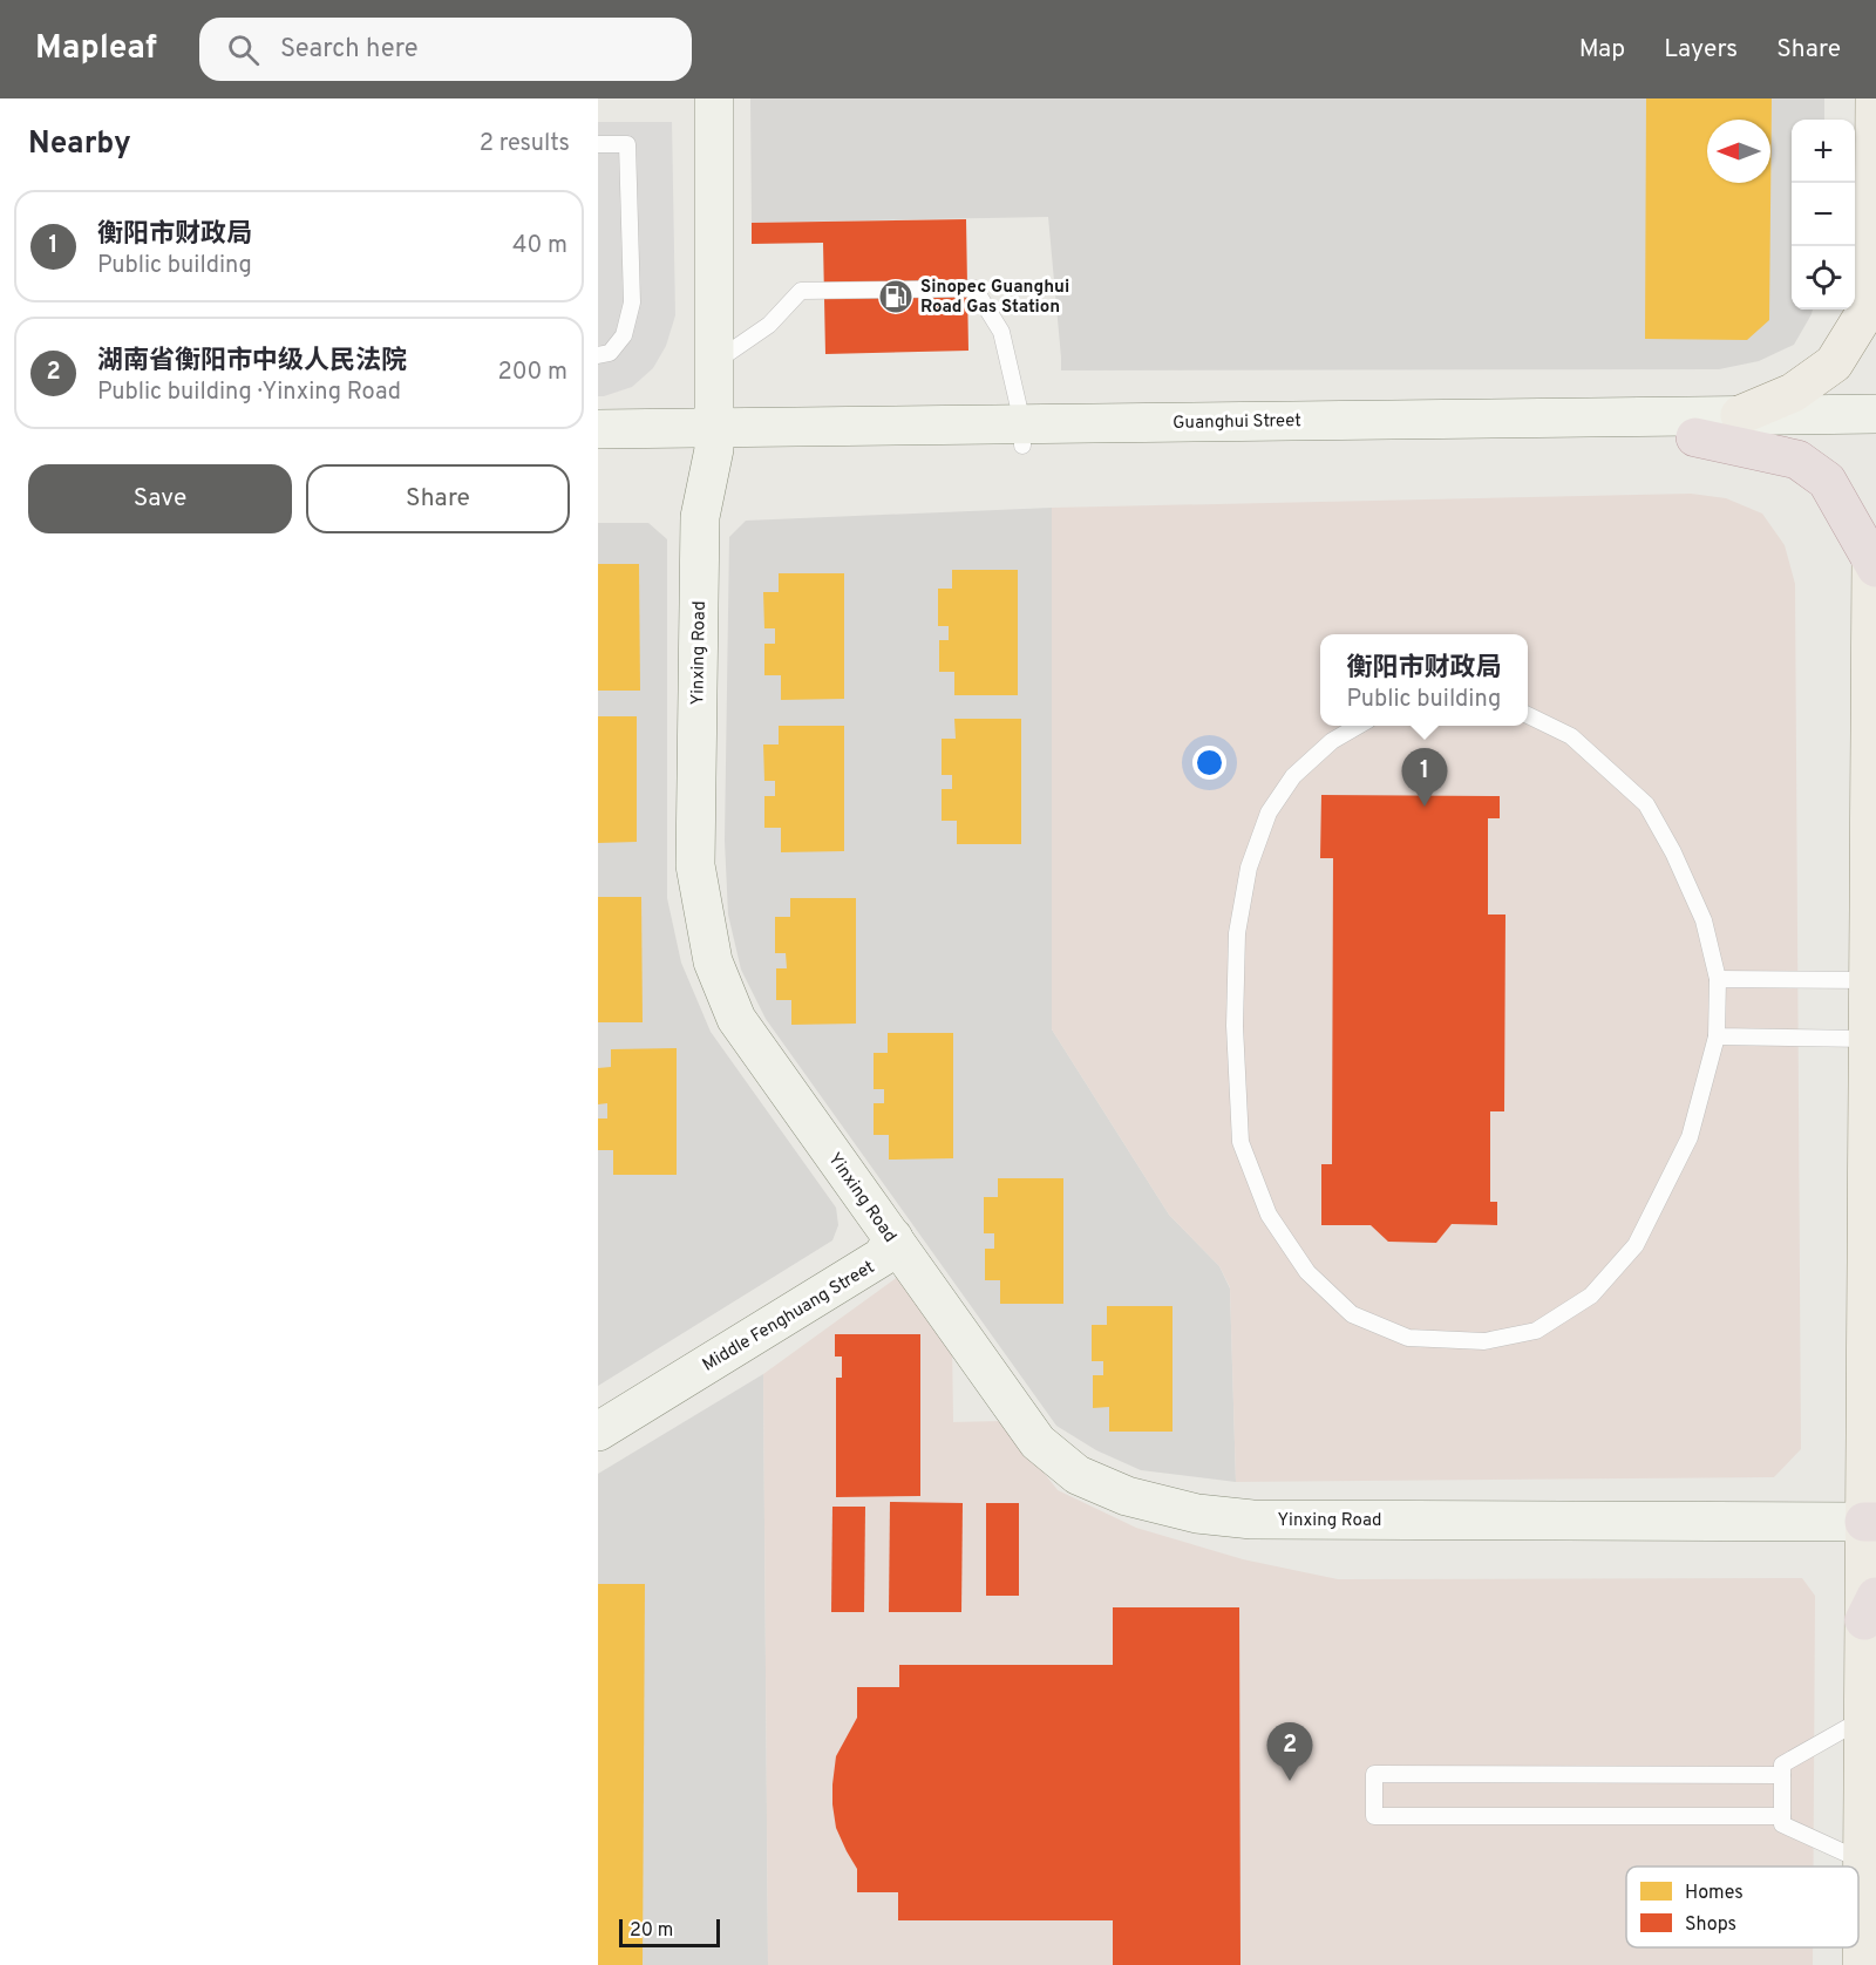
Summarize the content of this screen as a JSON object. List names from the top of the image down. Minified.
{"streets":{"street":["Guanghui Street","Yinxing Road","Middle Fenghuang Street"]},"crossings":[["Guanghui Street","Yinxing Road"],["Yinxing Road","Middle Fenghuang Street"]],"places":{"fuel station":["Sinopec Guanghui Road Gas Station"]},"legend":["Homes","Shops"],"scale_bar":"20 m","north":"left","page":{"header":"Mapleaf","search":"Search here","nav":["Map","Layers","Share"],"heading":["Nearby","2 results"],"map_buttons":["+","−"],"list":[{"mark":"1","name":"衡阳市财政局","note":"Public building","value":"40 m"},{"mark":"2","name":"湖南省衡阳市中级人民法院","note":"Public building · Yinxing Road","value":"200 m"}],"buttons":["Save","Share"],"popup":["衡阳市财政局","Public building"],"pins":["1","2"],"scale":"20 m"}}
